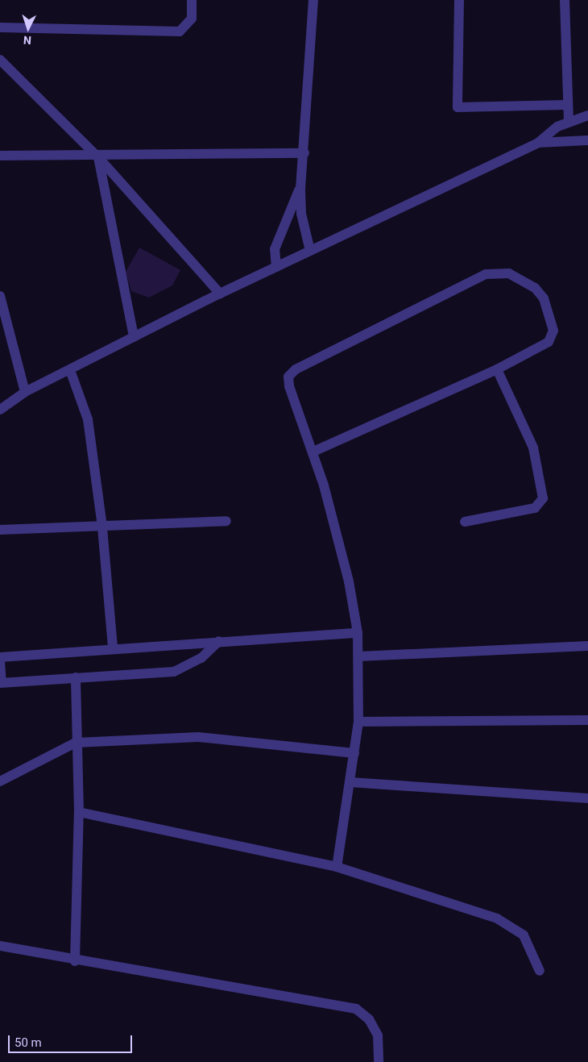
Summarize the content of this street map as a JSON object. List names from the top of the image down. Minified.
{"scale_bar":"50 m","north":"bottom"}
